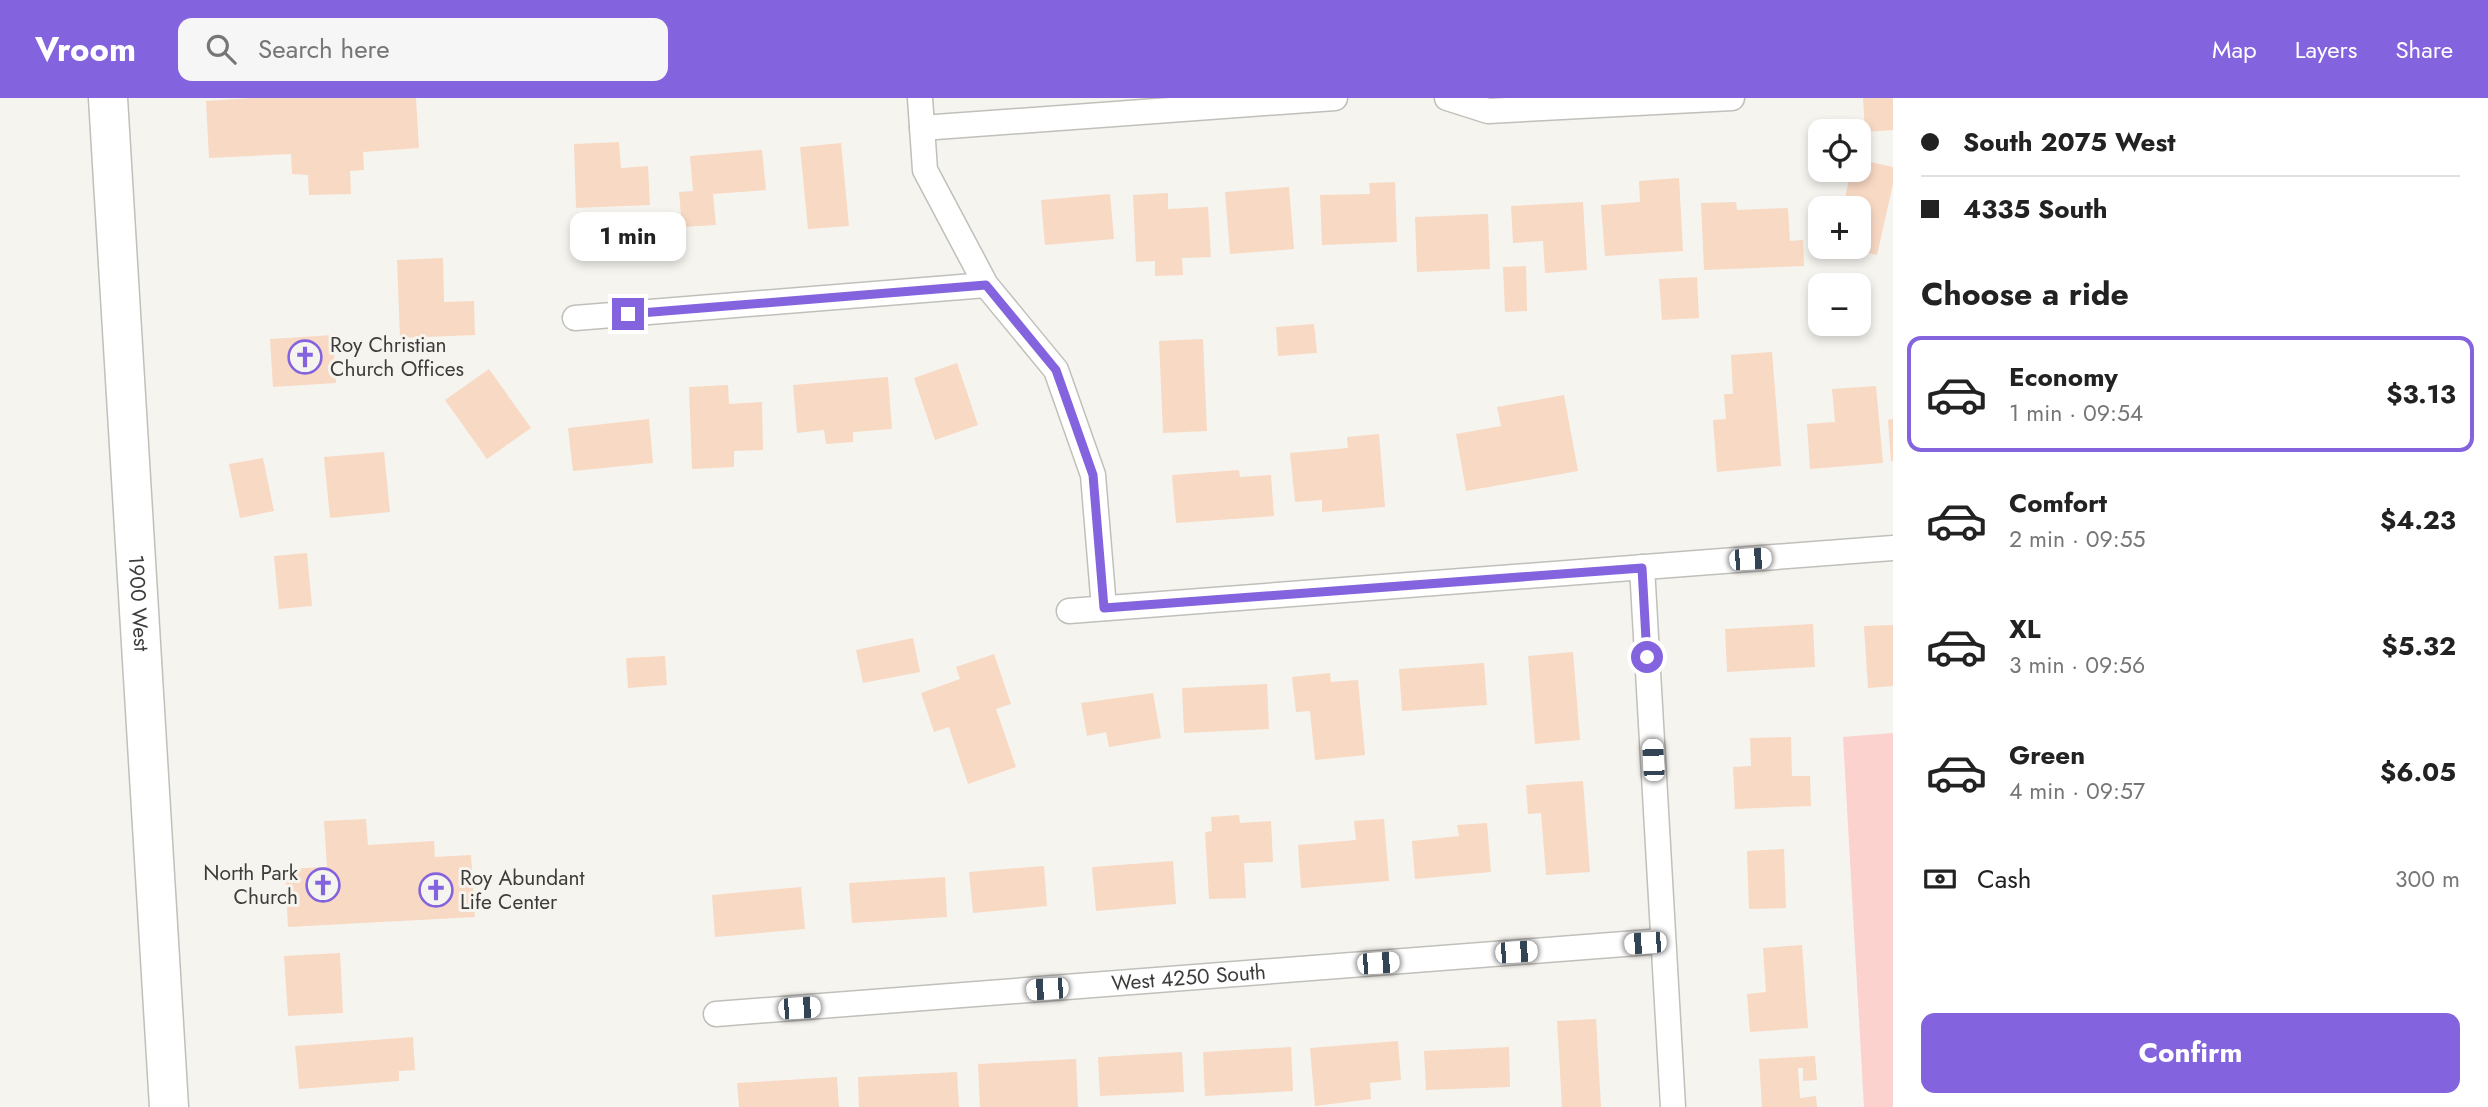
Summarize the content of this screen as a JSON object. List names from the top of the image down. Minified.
{"streets":{"main road":["1900 West"],"street":["West 4250 South"]},"places":{"church":["Roy Christian Church Offices","North Park Church","Roy Abundant Life Center"]},"page":{"header":"Vroom","search":"Search here","nav":["Map","Layers","Share"],"banner":["South 2075 West","4335 South"],"map_buttons":["+","−"],"bubble":"1 min","heading":"Choose a ride","list":[{"name":"Economy","note":"1 min · 09:54","value":"$3.13"},{"name":"Comfort","note":"2 min · 09:55","value":"$4.23"},{"name":"XL","note":"3 min · 09:56","value":"$5.32"},{"name":"Green","note":"4 min · 09:57","value":"$6.05"}],"pay":["Cash","300 m"],"buttons":"Confirm"}}
